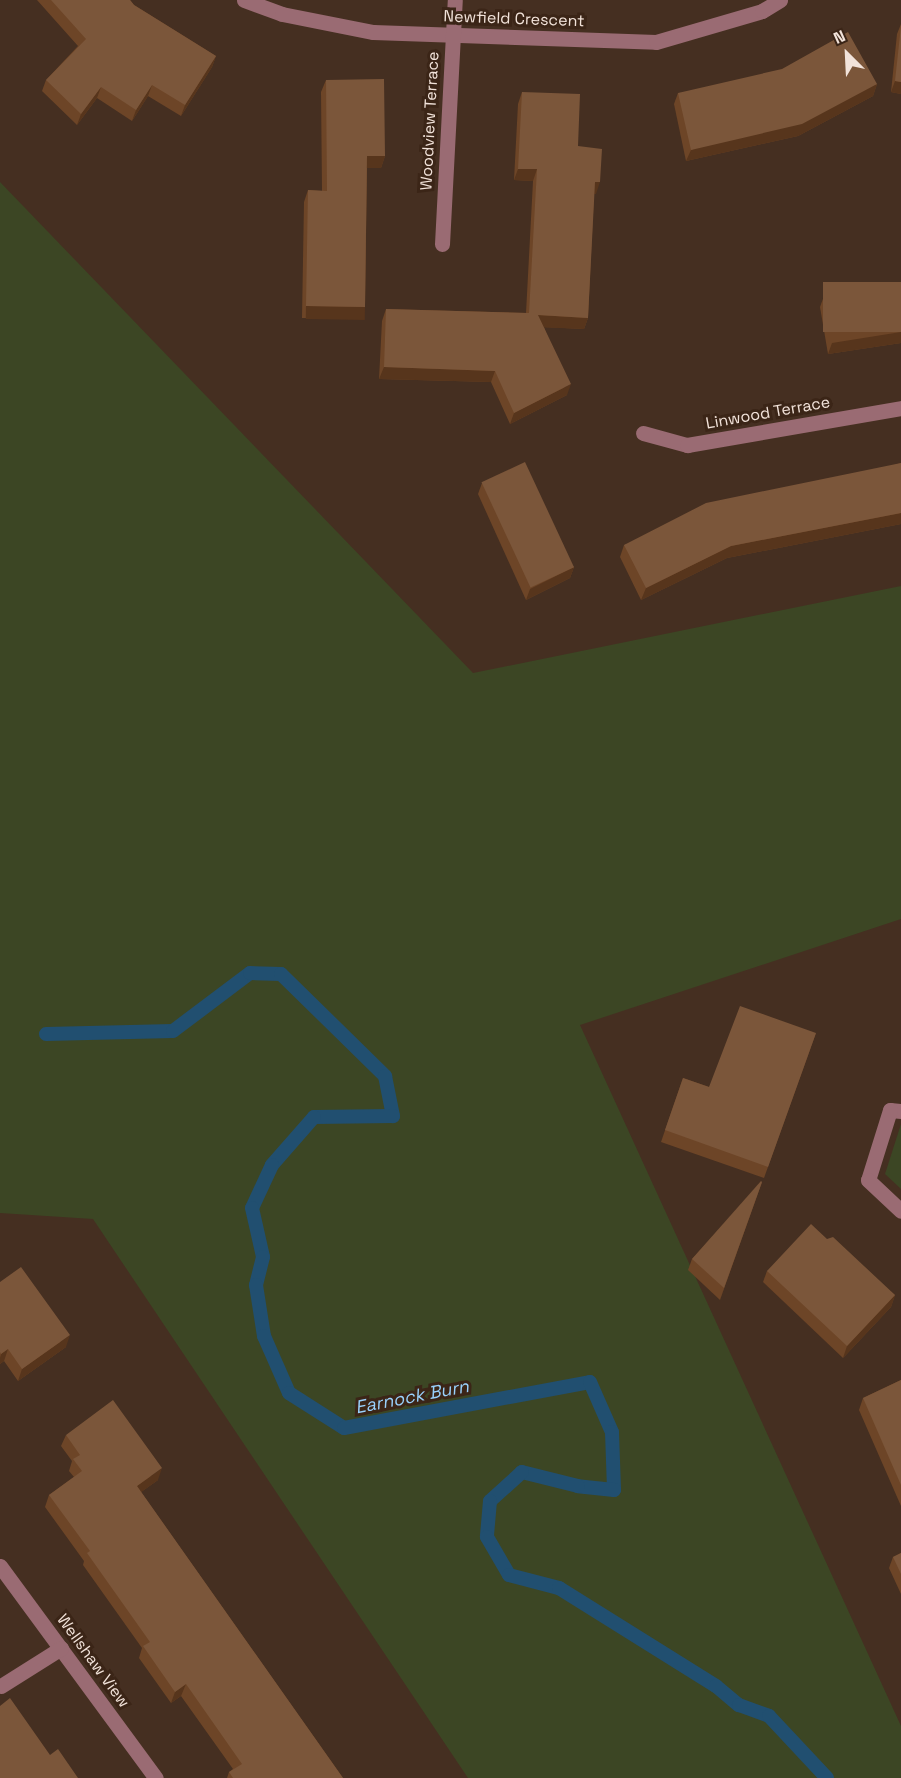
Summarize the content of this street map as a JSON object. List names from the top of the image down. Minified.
{"streets":{"street":["Newfield Crescent","Woodview Terrace","Linwood Terrace","Wellshaw View"]},"crossings":[["Newfield Crescent","Woodview Terrace"]],"water":["Earnock Burn"],"north":"top left"}
